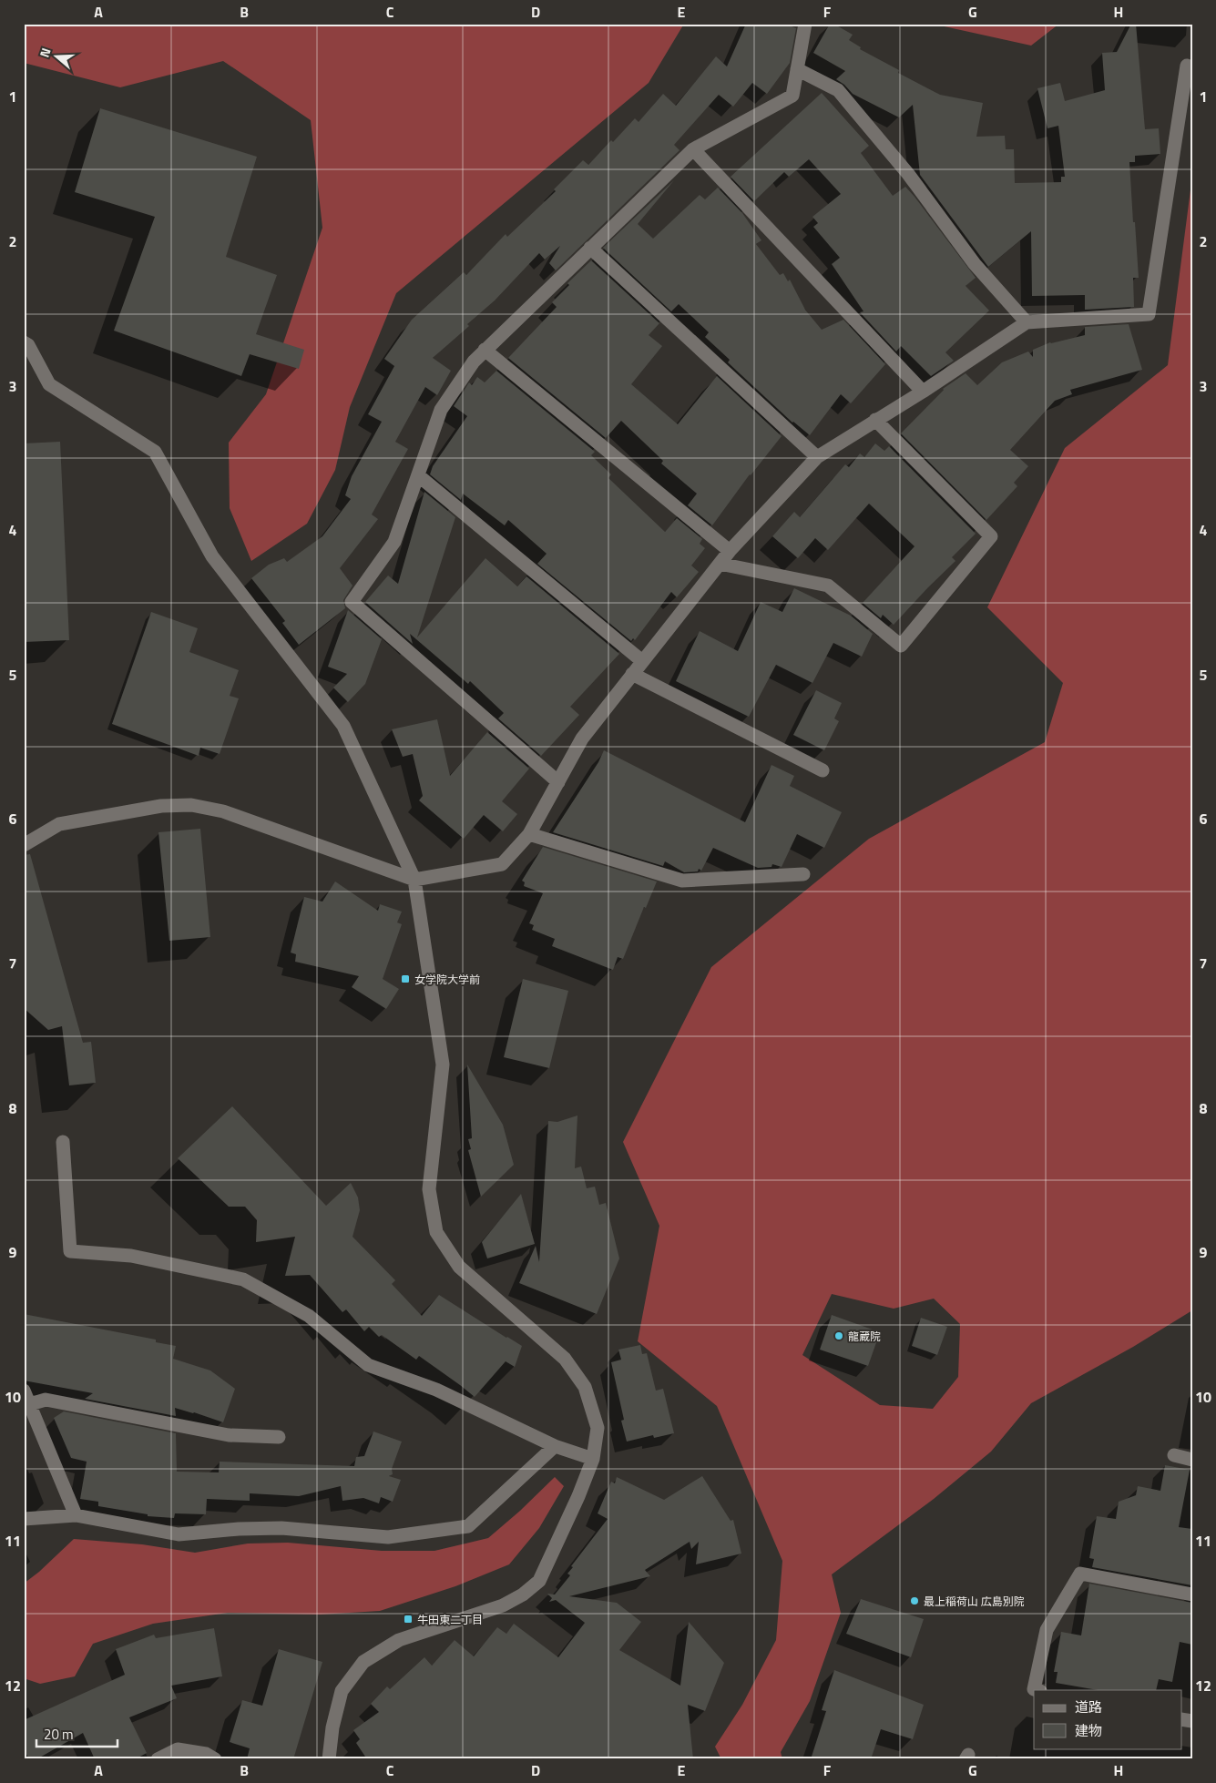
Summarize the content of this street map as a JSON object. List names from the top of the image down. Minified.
{"places":{"transit":["女学院大学前","牛田東二丁目"],"other":["龍蔵院","最上稲荷山 広島別院"]},"legend":["道路","建物"],"scale_bar":"20 m","north":"left","grid":{"columns":["A","B","C","D","E","F","G","H"],"rows":["1","2","3","4","5","6","7","8","9","10","11","12"]}}
